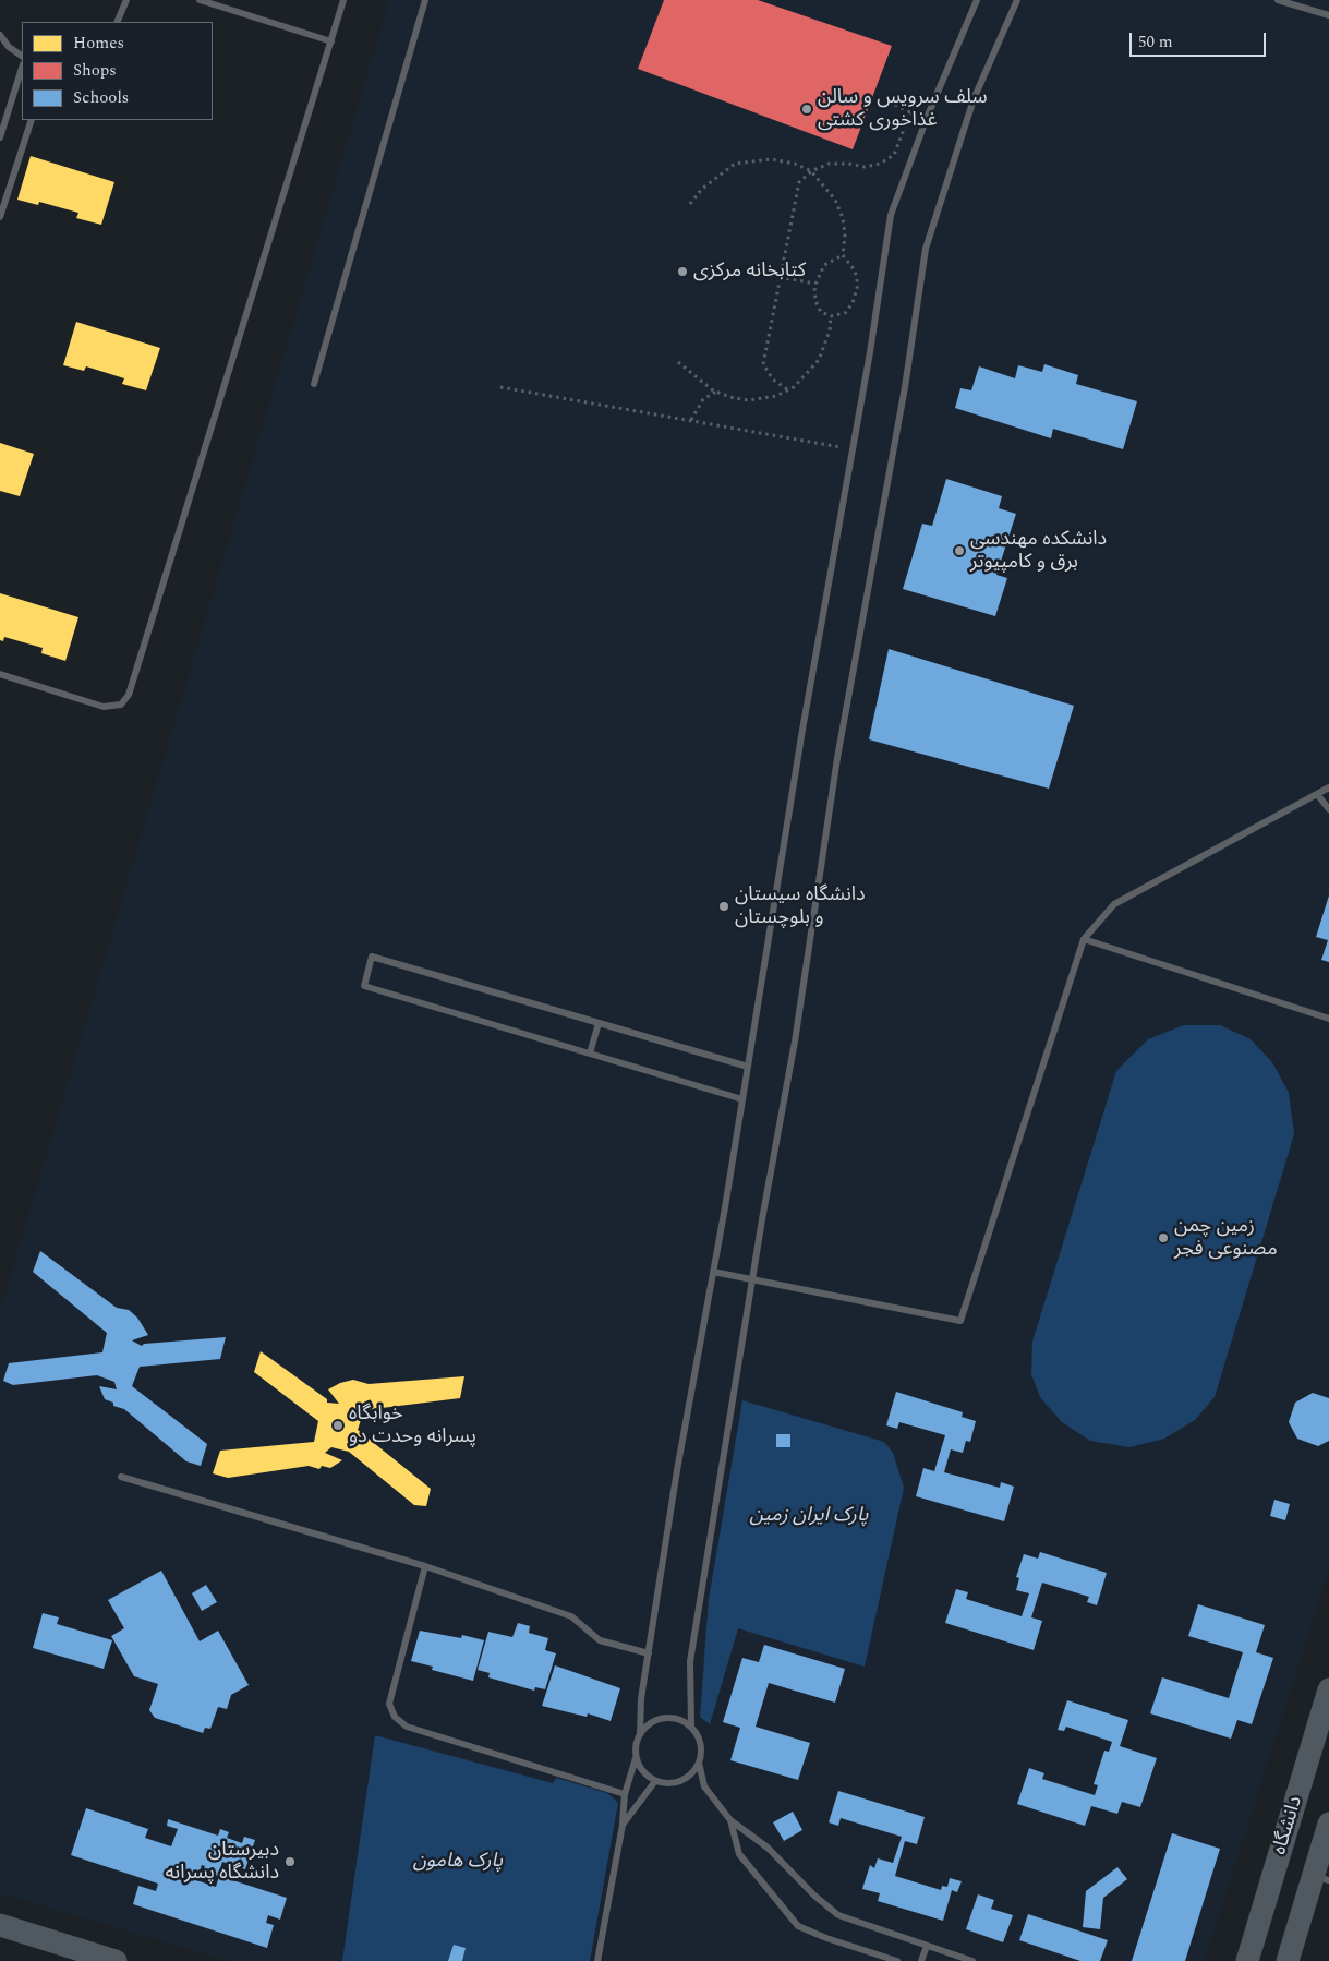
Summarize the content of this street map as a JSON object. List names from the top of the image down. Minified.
{"streets":{"main road":["دانشگاه"]},"parks":["پارک ایران زمین","پارک هامون"],"places":["سلف سرویس و سالن غذاخوری کشتی","کتابخانه مرکزی","دانشکده مهندسی برق و کامپیوتر","دانشگاه سیستان و بلوچستان","زمین چمن مصنوعی فجر","خوابگاه پسرانه وحدت دو","دبیرستان دانشگاه پسرانه"],"legend":["Homes","Shops","Schools"],"scale_bar":"50 m"}
